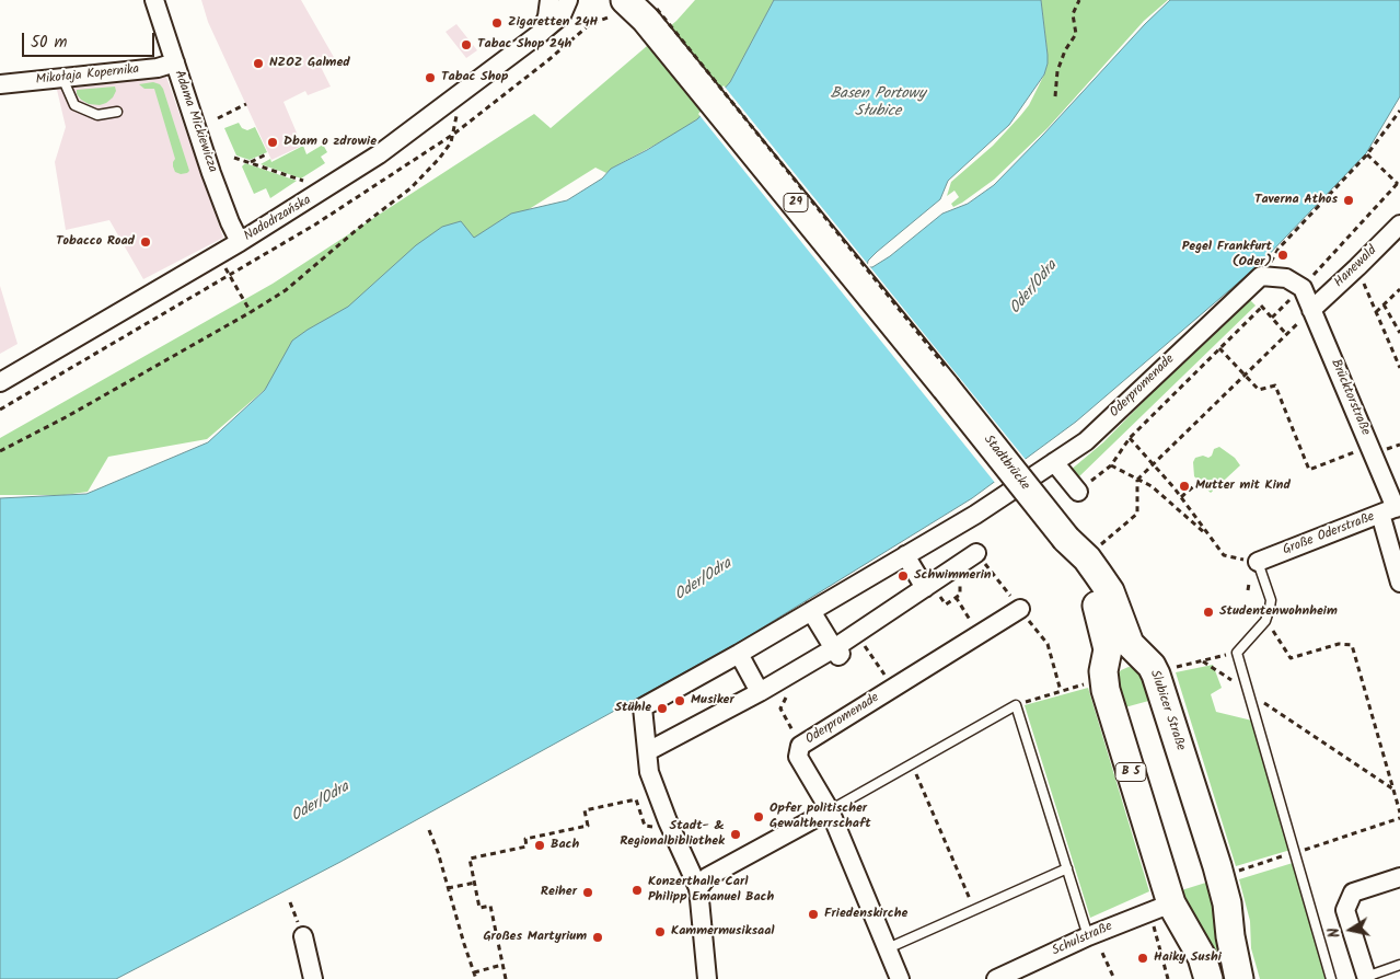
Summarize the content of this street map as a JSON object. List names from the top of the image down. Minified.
{"streets":{"main road":["29","Stadtbrücke","Slubicer Straße","B 5"],"street":["Mikołaja Kopernika","Adama Mickiewicza","Nadodrzańska","Hanewald","Oderpromenade","Brücktorstraße","Große Oderstraße","Schulstraße"]},"crossings":[["Mikołaja Kopernika","Adama Mickiewicza"],["Adama Mickiewicza","Nadodrzańska"],["29","Stadtbrücke"],["Hanewald","Brücktorstraße"],["Brücktorstraße","Große Oderstraße"],["Stadtbrücke","Slubicer Straße"],["Stadtbrücke","B 5"],["Slubicer Straße","B 5"],["B 5","Schulstraße"]],"water":["Basen Portowy Słubice","Oder/Odra"],"places":["Zigaretten 24H","Tabac Shop 24h","NZOZ Galmed","Tabac Shop","Dbam o zdrowie","Taverna Athos","Tobacco Road","Pegel Frankfurt (Oder)","Mutter mit Kind","Schwimmerin","Studentenwohnheim","Musiker","Stühle","Opfer politischer Gewaltherrschaft","Stadt- & Regionalbibliothek","Bach","Konzerthalle Carl Philipp Emanuel Bach","Reiher","Friedenskirche","Kammermusiksaal","Großes Martyrium","Haiky Sushi"],"scale_bar":"50 m","north":"left"}
